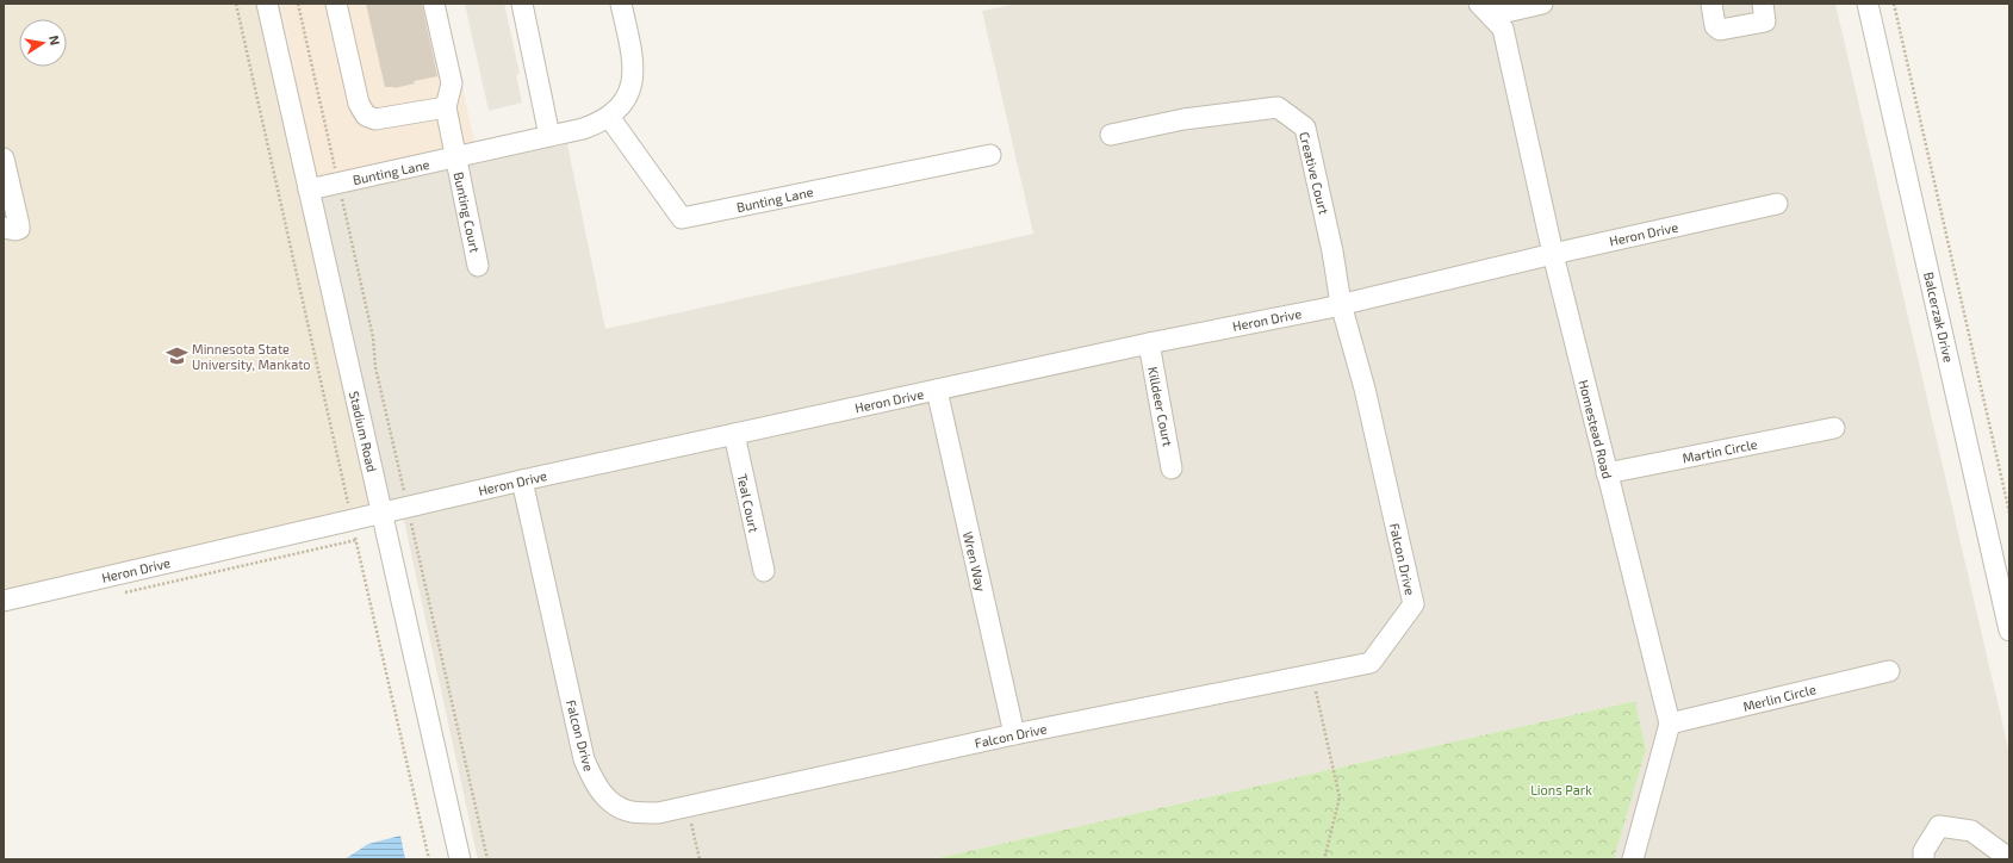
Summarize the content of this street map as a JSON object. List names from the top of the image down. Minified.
{"streets":{"street":["Bunting Lane","Creative Court","Bunting Court","Heron Drive","Balcerzak Drive","Killdeer Court","Homestead Road","Stadium Road","Martin Circle","Teal Court","Falcon Drive","Wren Way","Merlin Circle"]},"crossings":[["Bunting Lane","Bunting Court"],["Bunting Lane","Stadium Road"],["Creative Court","Heron Drive"],["Creative Court","Falcon Drive"],["Heron Drive","Killdeer Court"],["Heron Drive","Homestead Road"],["Heron Drive","Stadium Road"],["Heron Drive","Teal Court"],["Heron Drive","Falcon Drive"],["Heron Drive","Wren Way"],["Homestead Road","Martin Circle"],["Homestead Road","Merlin Circle"],["Falcon Drive","Wren Way"]],"parks":["Lions Park"],"places":{"school or university":["Minnesota State University, Mankato"]},"north":"right"}
